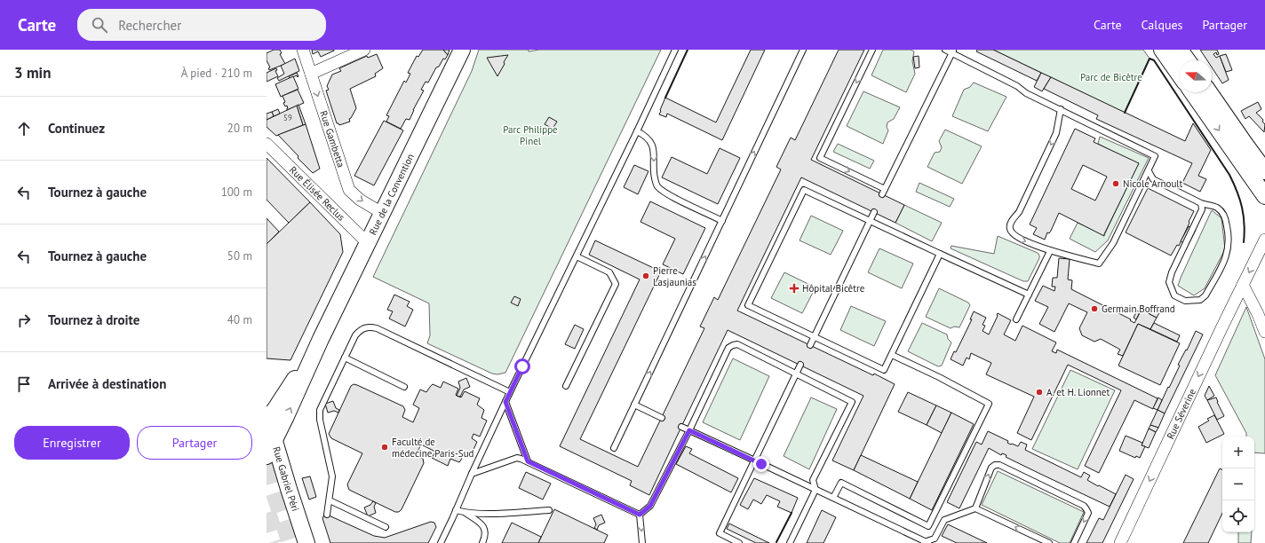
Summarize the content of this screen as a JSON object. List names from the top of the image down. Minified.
{"streets":{"main road":["Rue de la Convention","Rue Gabriel Péri"],"street":["Rue Gambetta","Rue Élisée Reclus","Rue Séverine"]},"crossings":[["Rue Gambetta","Rue de la Convention"],["Rue Élisée Reclus","Rue de la Convention"],["Rue de la Convention","Rue Gabriel Péri"]],"one_way":["Rue Gambetta","Rue Séverine"],"parks":["Parc de Bicêtre","Parc Philippe Pinel"],"places":{"other":["Nicole Arnoult","Pierre Lasjaunias","Germain Boffrand","A. et H. Lionnet","Faculté de médecine Paris-Sud"],"health":["Hôpital Bicêtre"]},"house_numbers":["59"],"north":"left","page":{"header":"Carte","search":"Rechercher","nav":["Carte","Calques","Partager"],"heading":["3 min","À pied · 210 m"],"list":[["Continuez","20 m"],["Tournez à gauche","100 m"],["Tournez à gauche","50 m"],["Tournez à droite","40 m"],"Arrivée à destination"],"buttons":["Enregistrer","Partager"],"map_buttons":["+","−"]}}
